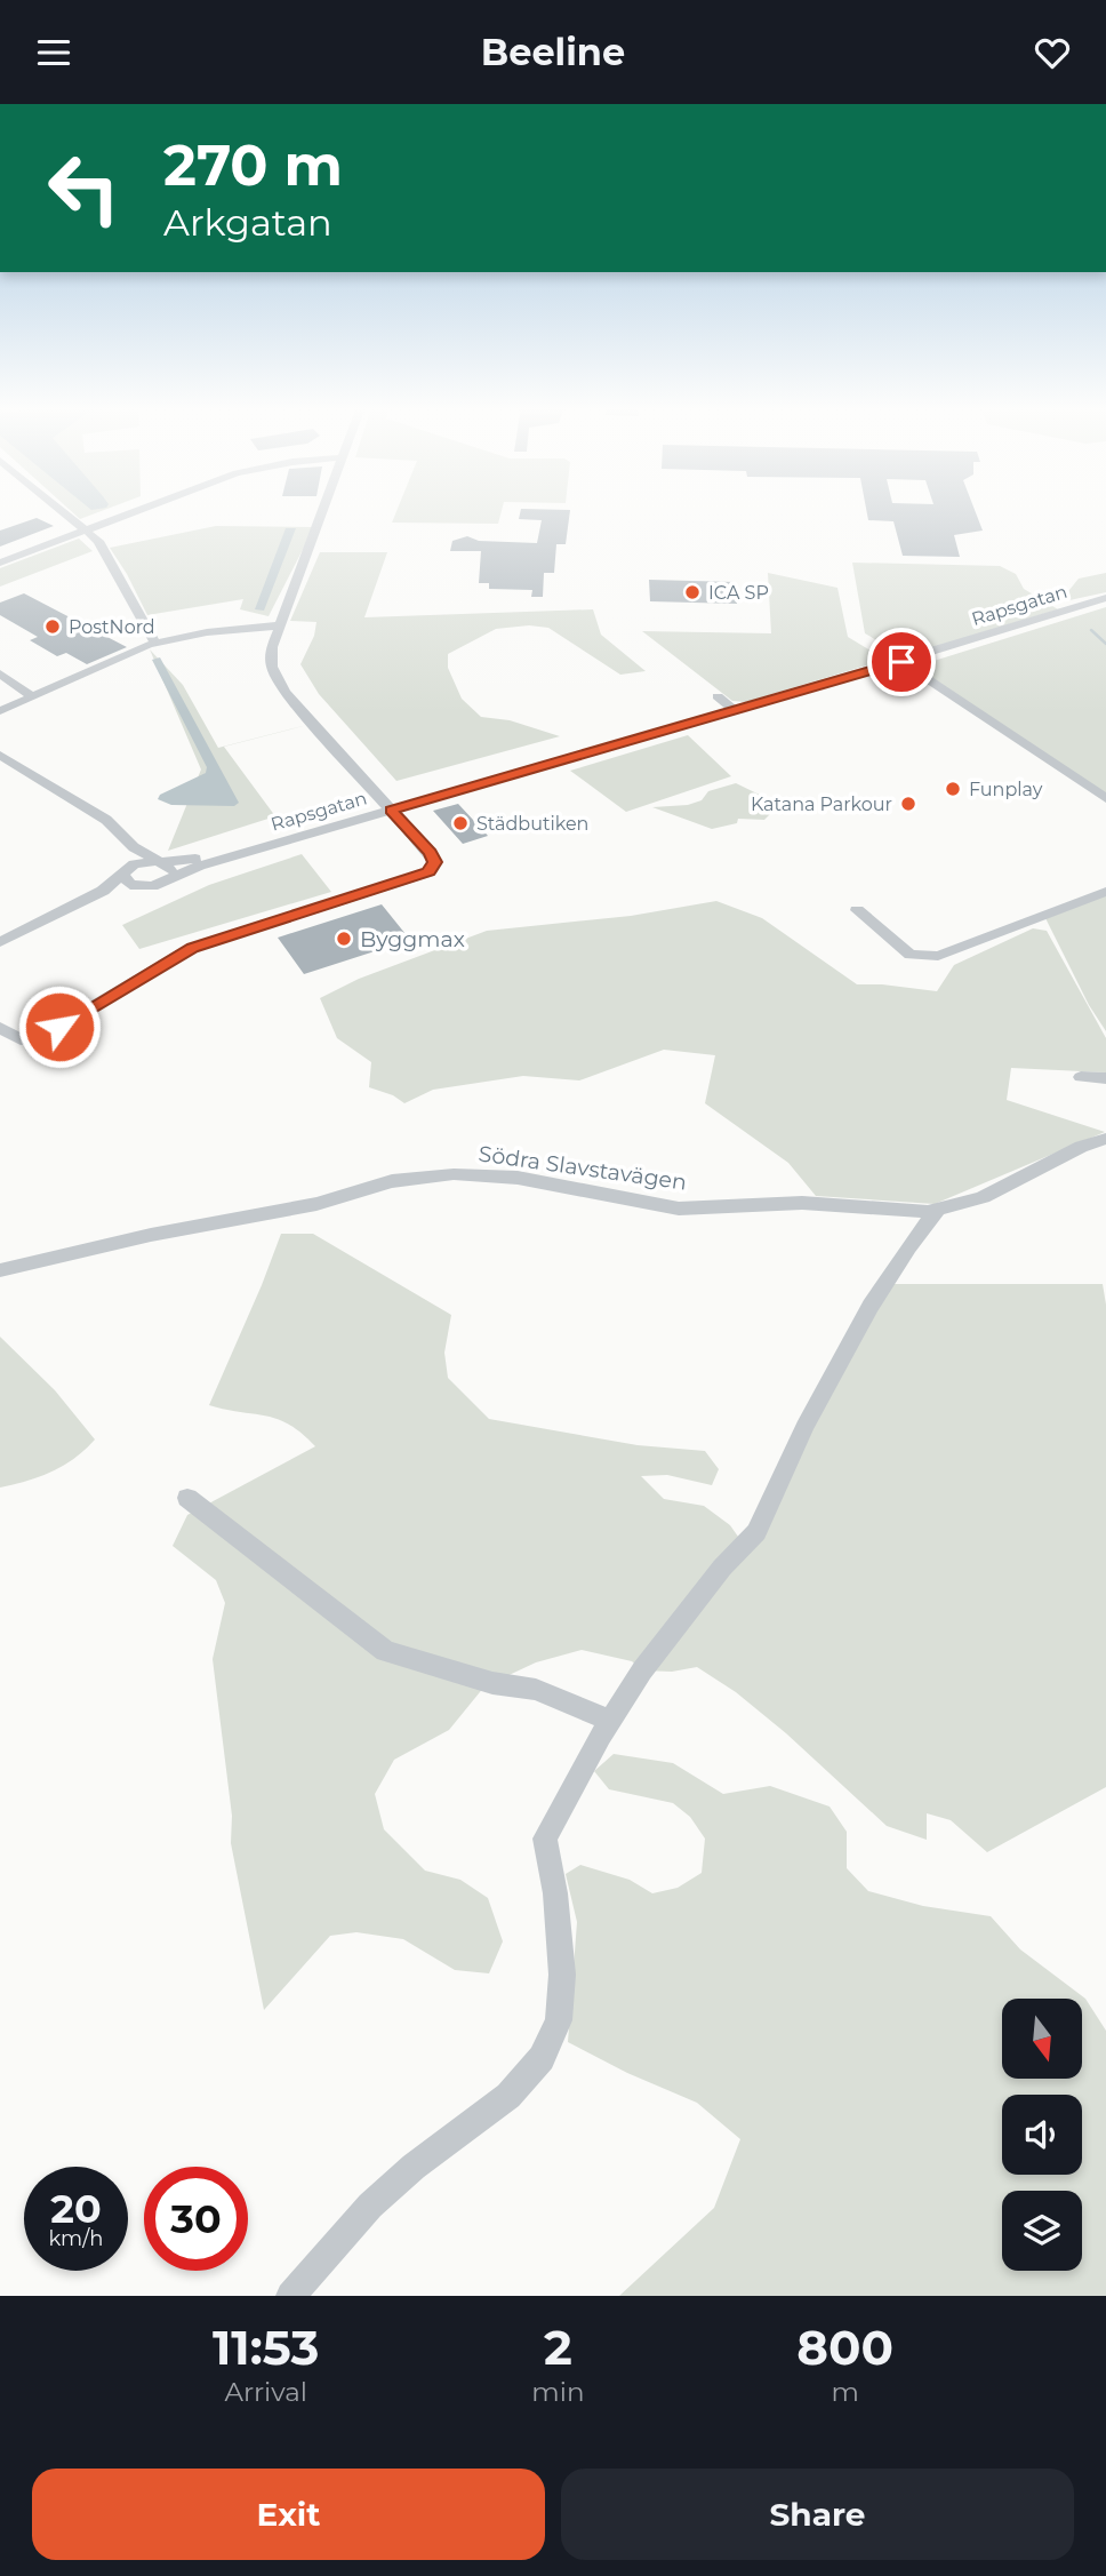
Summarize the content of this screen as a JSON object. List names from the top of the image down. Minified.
{"streets":{"street":["Rapsgatan","Södra Slavstavägen"]},"places":["ICA SP","PostNord","Funplay","Katana Parkour","Städbutiken","Byggmax"],"north":"bottom","page":{"header":"Beeline","turn":["270 m","Arkgatan"],"speed":"20 km/h","limit":"30","eta":["11:53","Arrival","2","min","800","m"],"buttons":["Exit","Share"]}}
